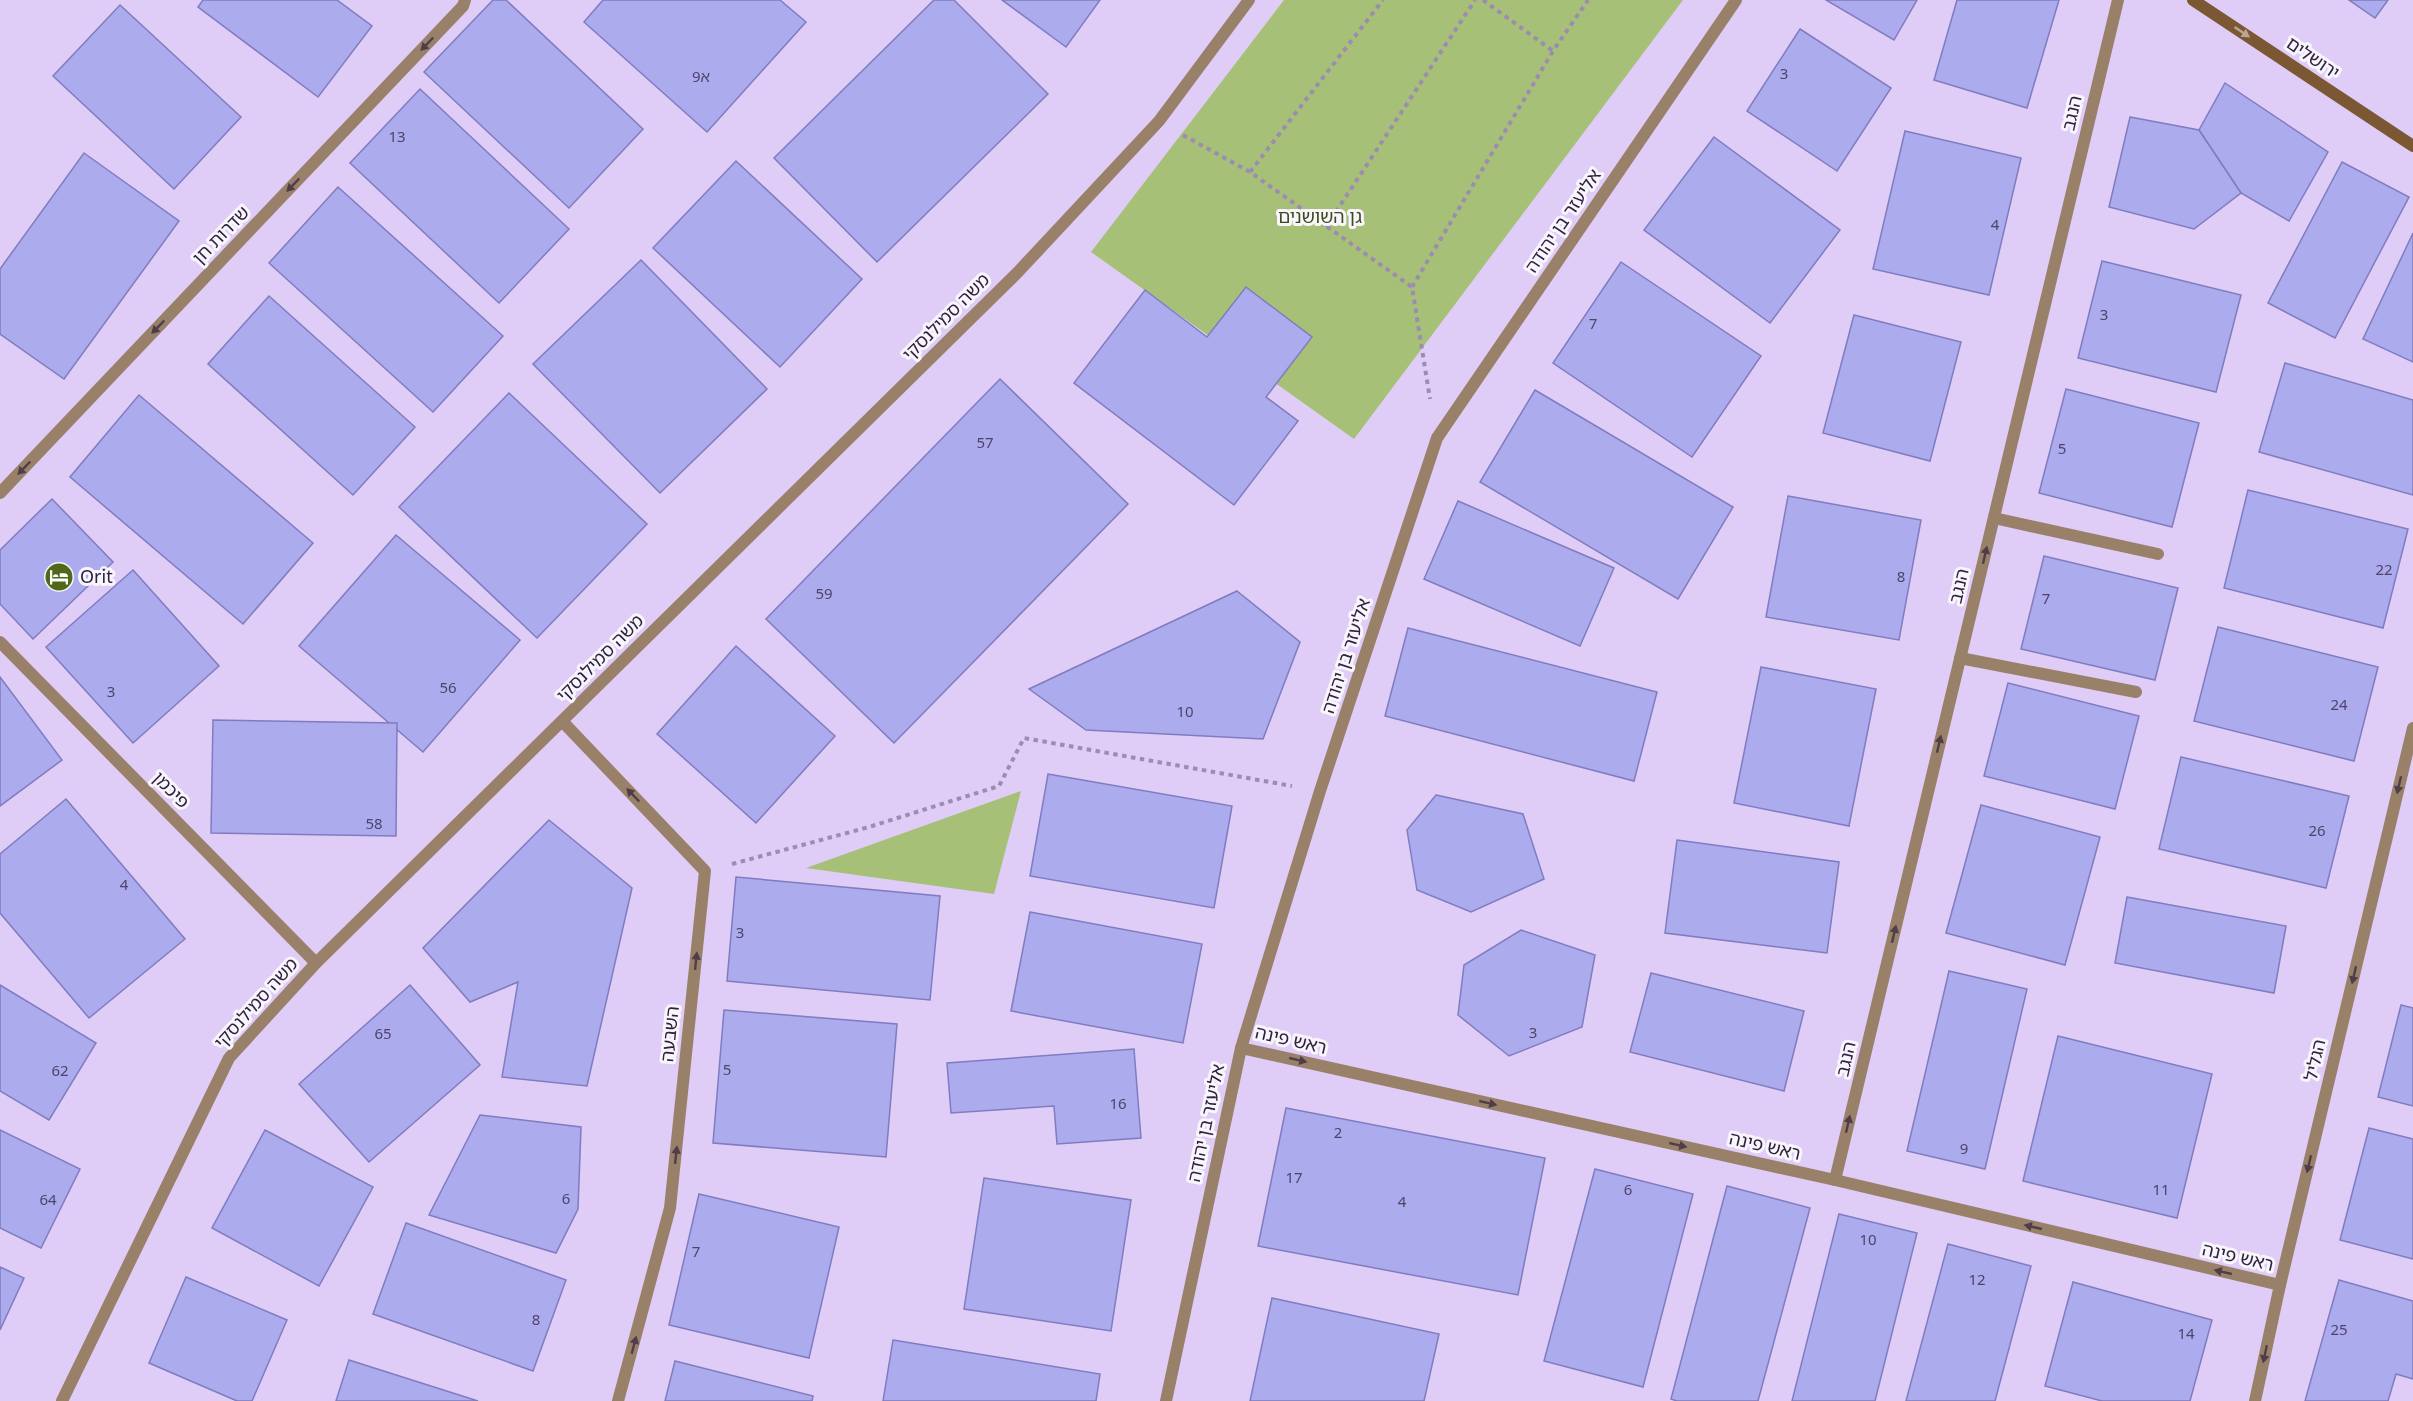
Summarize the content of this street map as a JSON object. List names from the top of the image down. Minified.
{"streets":{"street":["ירושלים","הנגב","אליעזר בן יהודה","שדרות חן","משה סמילנסקי","פיכמן","השבעה","ראש פינה","הגליל"]},"crossings":[["הנגב","ראש פינה"],["אליעזר בן יהודה","ראש פינה"],["משה סמילנסקי","פיכמן"],["ראש פינה","הגליל"]],"one_way":["ירושלים","הנגב","שדרות חן","השבעה","הגליל"],"parks":["גן השושנים"],"places":{"hotel":["Orit"]},"house_numbers":["3","9א","13","4","3","7","57","5","22","8","59","7","56","3","24","10","58","26","4","3","3","65","5","62","16","2","9","17","6","11","6","64","4","10","7","12","8","25","14"]}
